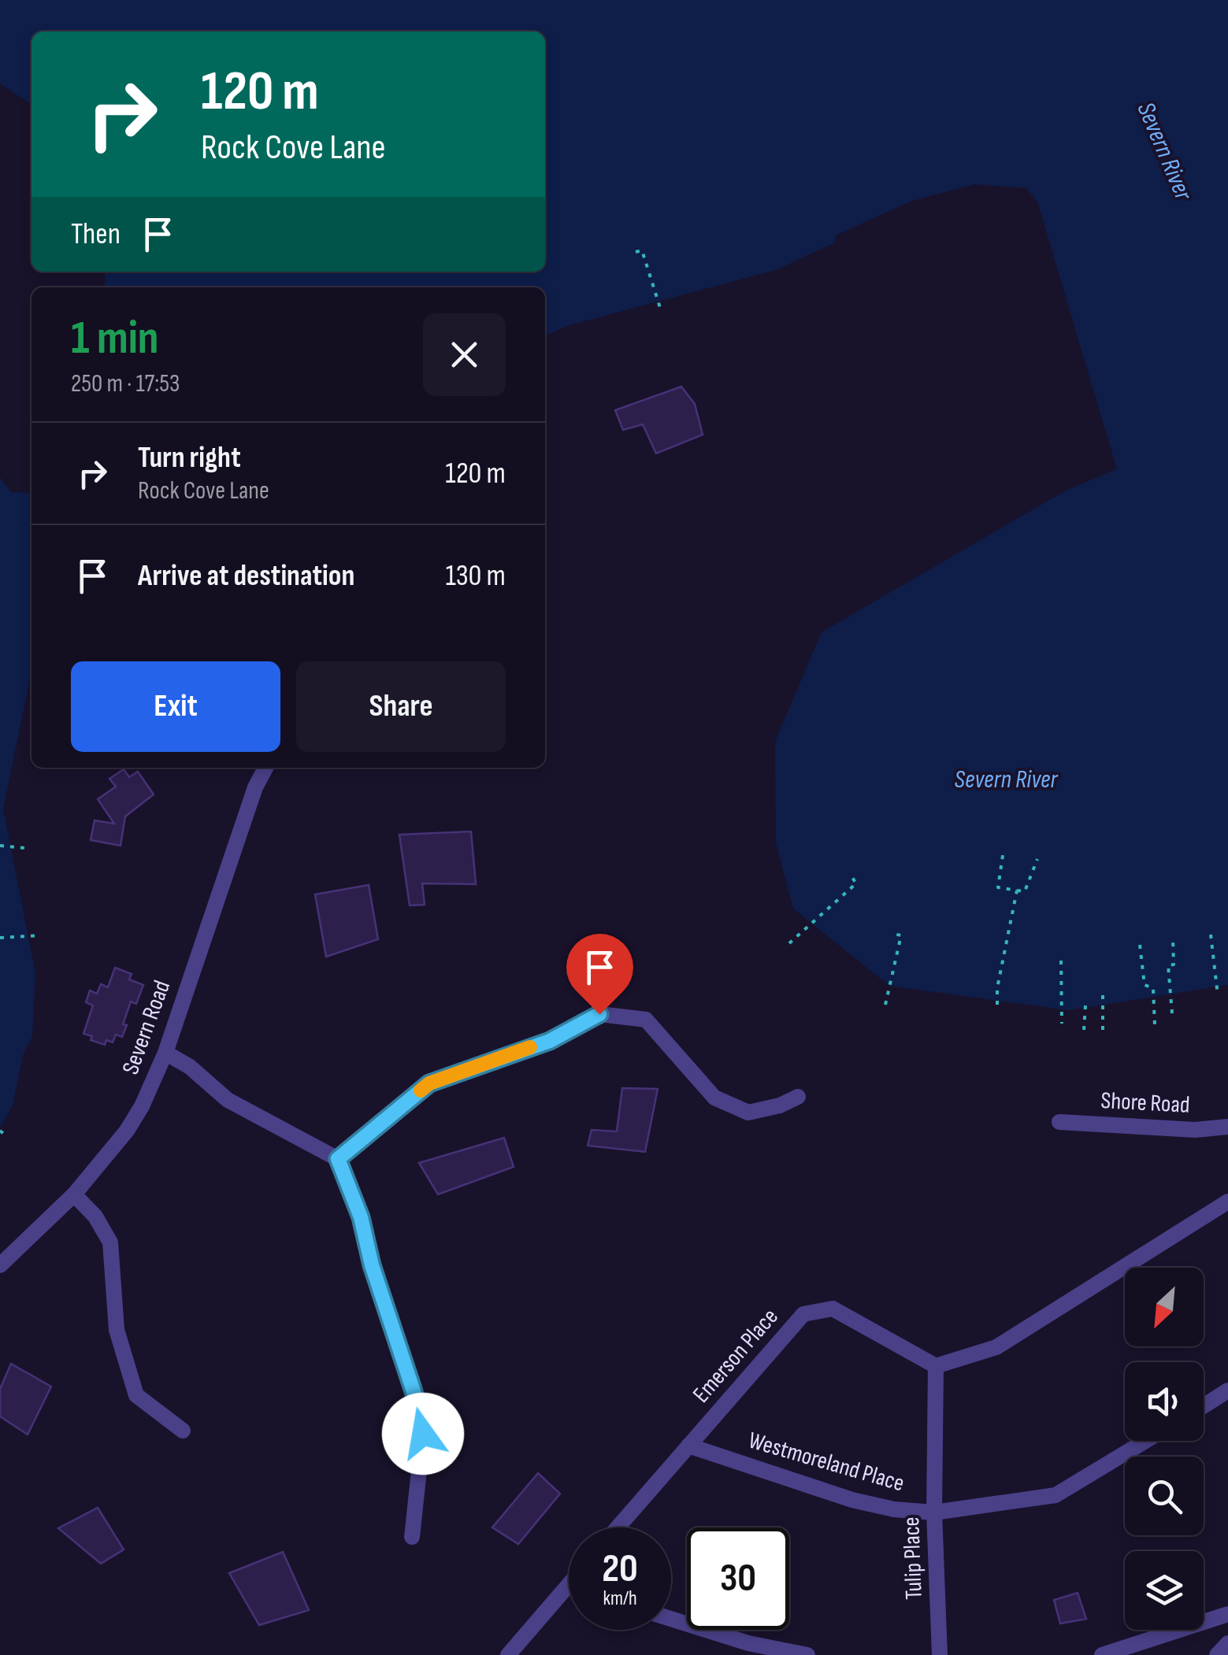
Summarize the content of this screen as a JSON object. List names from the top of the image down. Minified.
{"streets":{"street":["Severn Road","Shore Road","Emerson Place","Westmoreland Place","Tulip Place"]},"crossings":[["Emerson Place","Westmoreland Place"],["Emerson Place","Tulip Place"],["Westmoreland Place","Tulip Place"]],"water":["Severn River"],"north":"bottom left","page":{"turn":["120 m","Rock Cove Lane"],"then":"Then","heading":["1 min","250 m · 17:53"],"list":[{"name":"Turn right","note":"Rock Cove Lane","value":"120 m"},{"name":"Arrive at destination","value":"130 m"}],"buttons":["Exit","Share"],"speed":"20 km/h","limit":"30"}}
